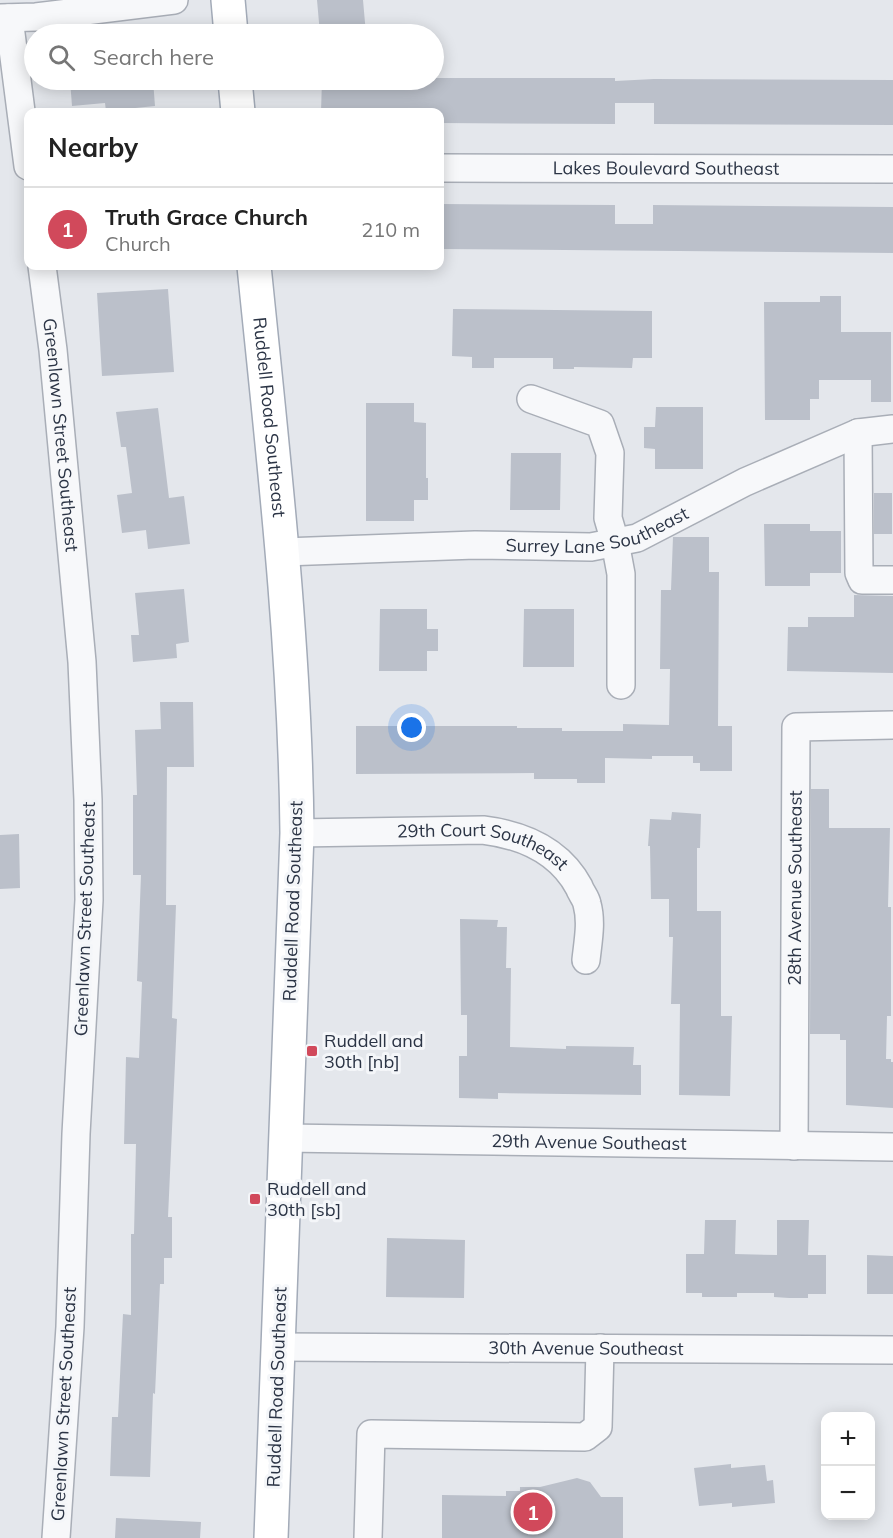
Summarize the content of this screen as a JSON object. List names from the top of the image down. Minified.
{"streets":{"main road":["Ruddell Road Southeast"],"street":["Lakes Boulevard Southeast","Greenlawn Street Southeast","Surrey Lane Southeast","29th Court Southeast","28th Avenue Southeast","29th Avenue Southeast","30th Avenue Southeast"]},"crossings":[["Ruddell Road Southeast","Surrey Lane Southeast"],["Ruddell Road Southeast","29th Court Southeast"],["Ruddell Road Southeast","29th Avenue Southeast"],["Ruddell Road Southeast","30th Avenue Southeast"],["28th Avenue Southeast","29th Avenue Southeast"]],"places":{"transit":["Ruddell and 30th [nb]","Ruddell and 30th [sb]"]},"page":{"search":"Search here","heading":"Nearby","list":[{"mark":"1","name":"Truth Grace Church","note":"Church","value":"210 m"}],"map_buttons":["+","−"],"pins":"1"}}
